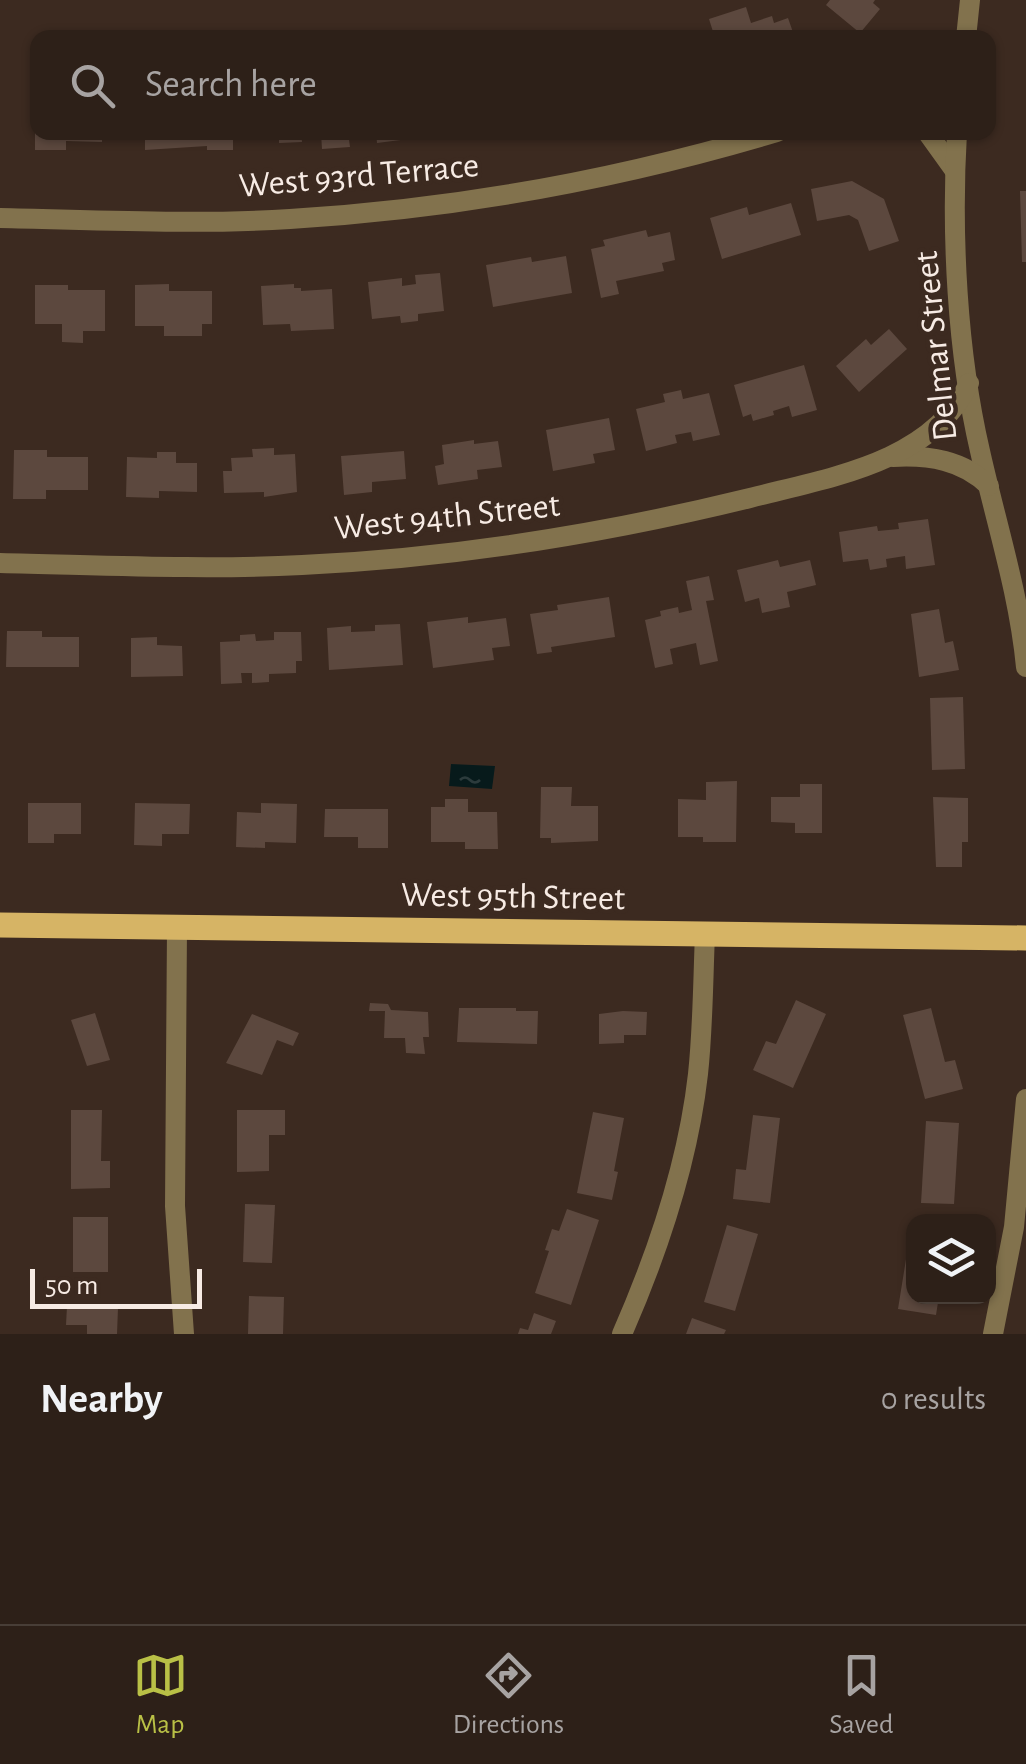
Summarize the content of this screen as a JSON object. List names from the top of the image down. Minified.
{"streets":{"main road":["West 95th Street"],"street":["West 93rd Terrace","Delmar Street","West 94th Street"]},"crossings":[["Delmar Street","West 94th Street"]],"scale_bar":"50 m","page":{"search":"Search here","scale":"50 m","heading":["Nearby","0 results"],"nav":["Map","Directions","Saved"]}}
